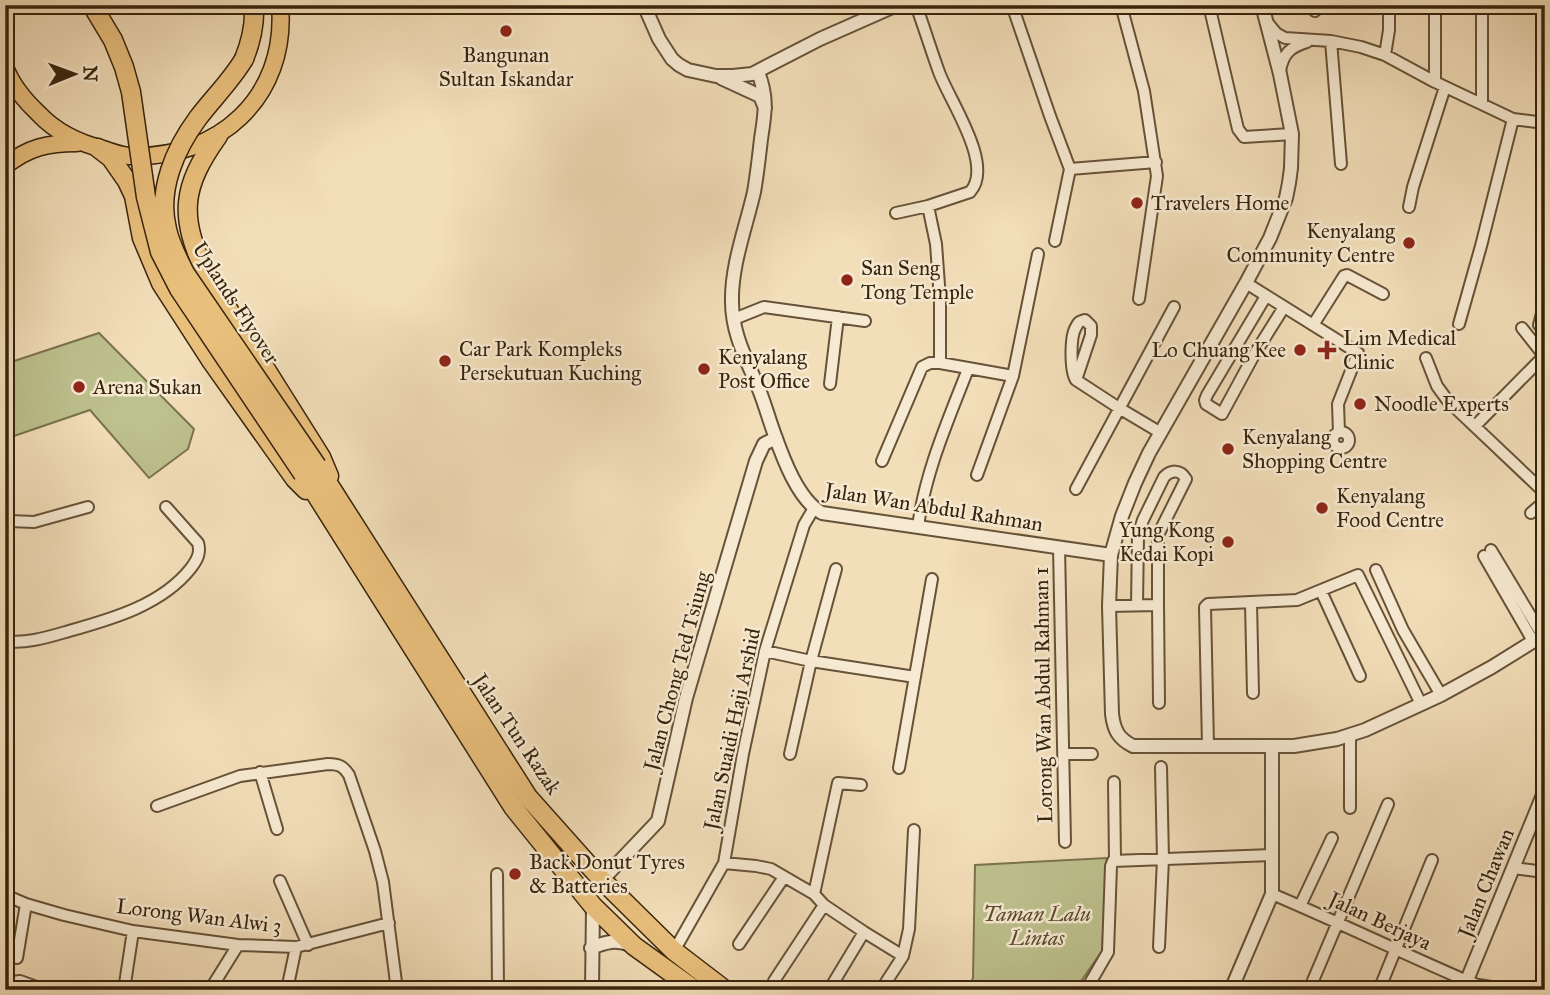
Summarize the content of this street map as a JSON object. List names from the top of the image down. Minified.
{"streets":{"highway":["Uplands Flyover","Jalan Tun Razak"],"street":["Jalan Wan Abdul Rahman","Jalan Chong Ted Tsiung","Lorong Wan Abdul Rahman 1","Jalan Suaidi Haji Arshid","Jalan Chawan","Lorong Wan Alwi 3","Jalan Berjaya"]},"crossings":[["Uplands Flyover","Jalan Tun Razak"],["Jalan Wan Abdul Rahman","Jalan Chong Ted Tsiung"],["Jalan Wan Abdul Rahman","Lorong Wan Abdul Rahman 1"],["Jalan Wan Abdul Rahman","Jalan Suaidi Haji Arshid"],["Jalan Chong Ted Tsiung","Jalan Tun Razak"],["Jalan Suaidi Haji Arshid","Jalan Tun Razak"],["Jalan Chawan","Jalan Berjaya"]],"parks":["Taman Lalu Lintas"],"places":{"other":["Bangunan Sultan Iskandar","Travelers Home","Kenyalang Community Centre","San Seng Tong Temple","Lo Chuang Kee","Car Park Kompleks Persekutuan Kuching","Kenyalang Post Office","Arena Sukan","Noodle Experts","Kenyalang Shopping Centre","Kenyalang Food Centre","Yung Kong Kedai Kopi","Back Donut Tyres & Batteries"],"health":["Lim Medical Clinic"]},"north":"right"}
